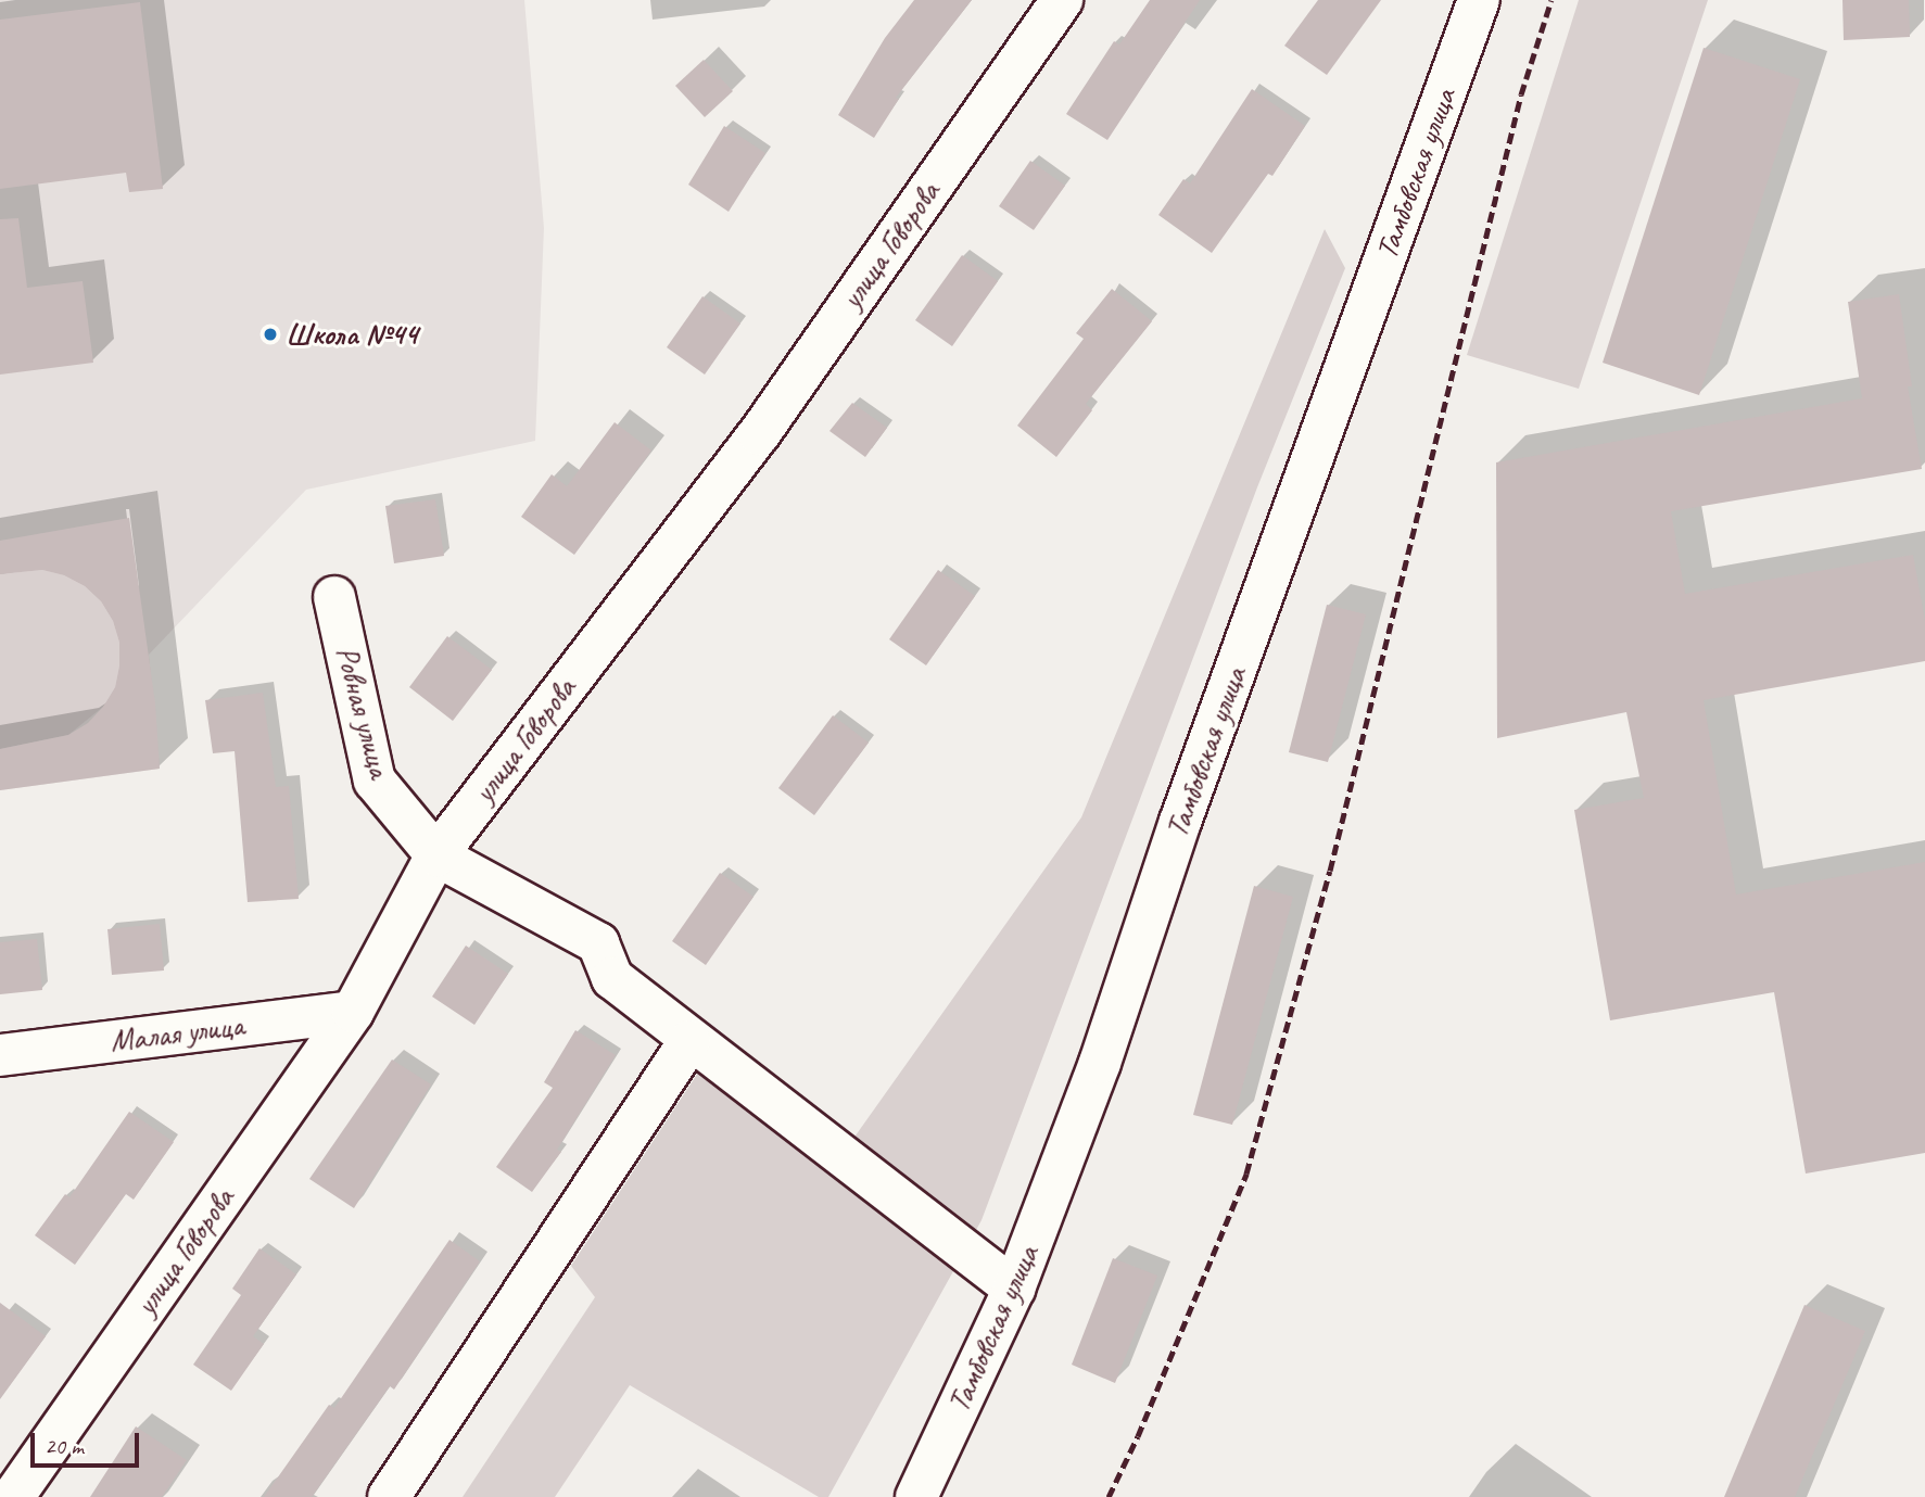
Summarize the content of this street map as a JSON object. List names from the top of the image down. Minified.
{"streets":{"street":["Тамбовская улица","улица Говорова","Ровная улица","Малая улица"]},"crossings":[["улица Говорова","Ровная улица"],["улица Говорова","Малая улица"]],"places":["Школа №44"],"scale_bar":"20 m"}
